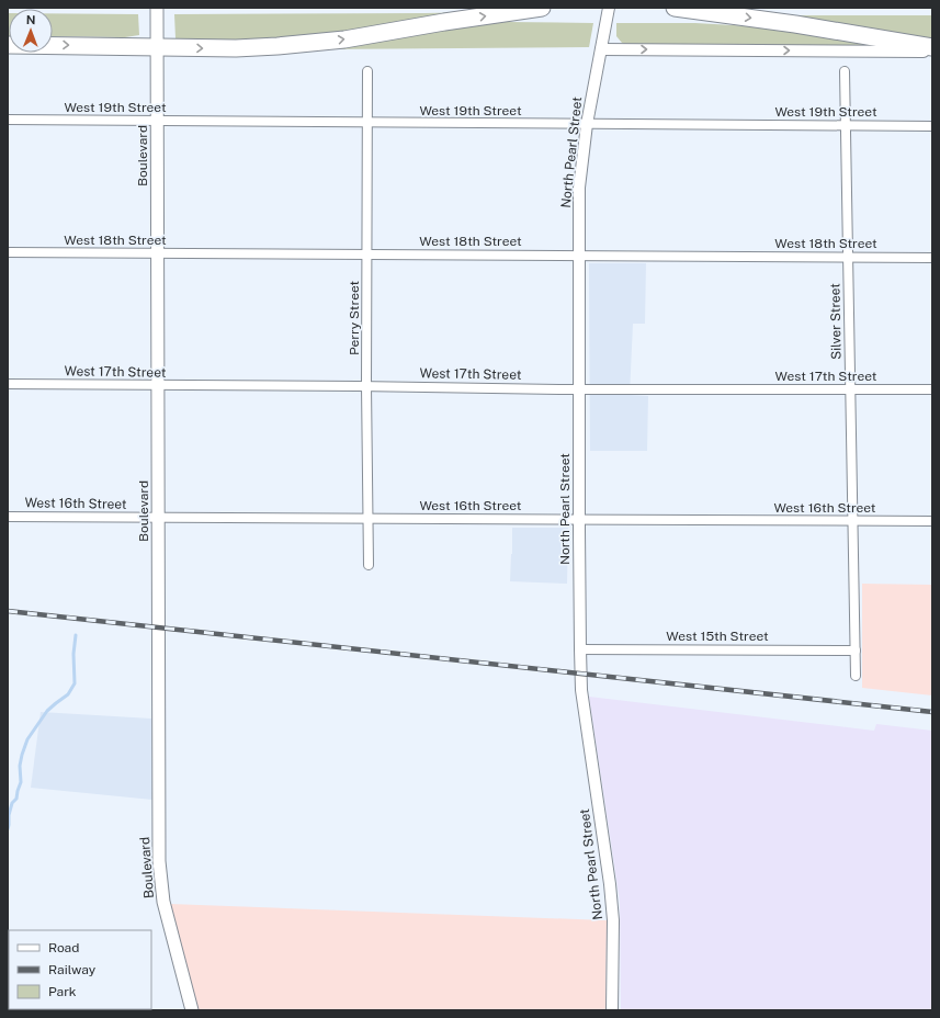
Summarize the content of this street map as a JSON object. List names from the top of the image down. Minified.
{"streets":{"main road":["Boulevard"],"street":["West 19th Street","North Pearl Street","West 18th Street","Perry Street","Silver Street","West 17th Street","West 16th Street","West 15th Street"]},"crossings":[["West 19th Street","North Pearl Street"],["West 19th Street","Boulevard"],["West 19th Street","Perry Street"],["West 19th Street","Silver Street"],["North Pearl Street","West 18th Street"],["North Pearl Street","West 17th Street"],["North Pearl Street","West 16th Street"],["North Pearl Street","West 15th Street"],["Boulevard","West 18th Street"],["Boulevard","West 17th Street"],["Boulevard","West 16th Street"],["West 18th Street","Perry Street"],["West 18th Street","Silver Street"],["Perry Street","West 17th Street"],["Perry Street","West 16th Street"],["Silver Street","West 17th Street"],["Silver Street","West 16th Street"],["Silver Street","West 15th Street"]],"legend":["Road","Railway","Park"],"north":"top"}
